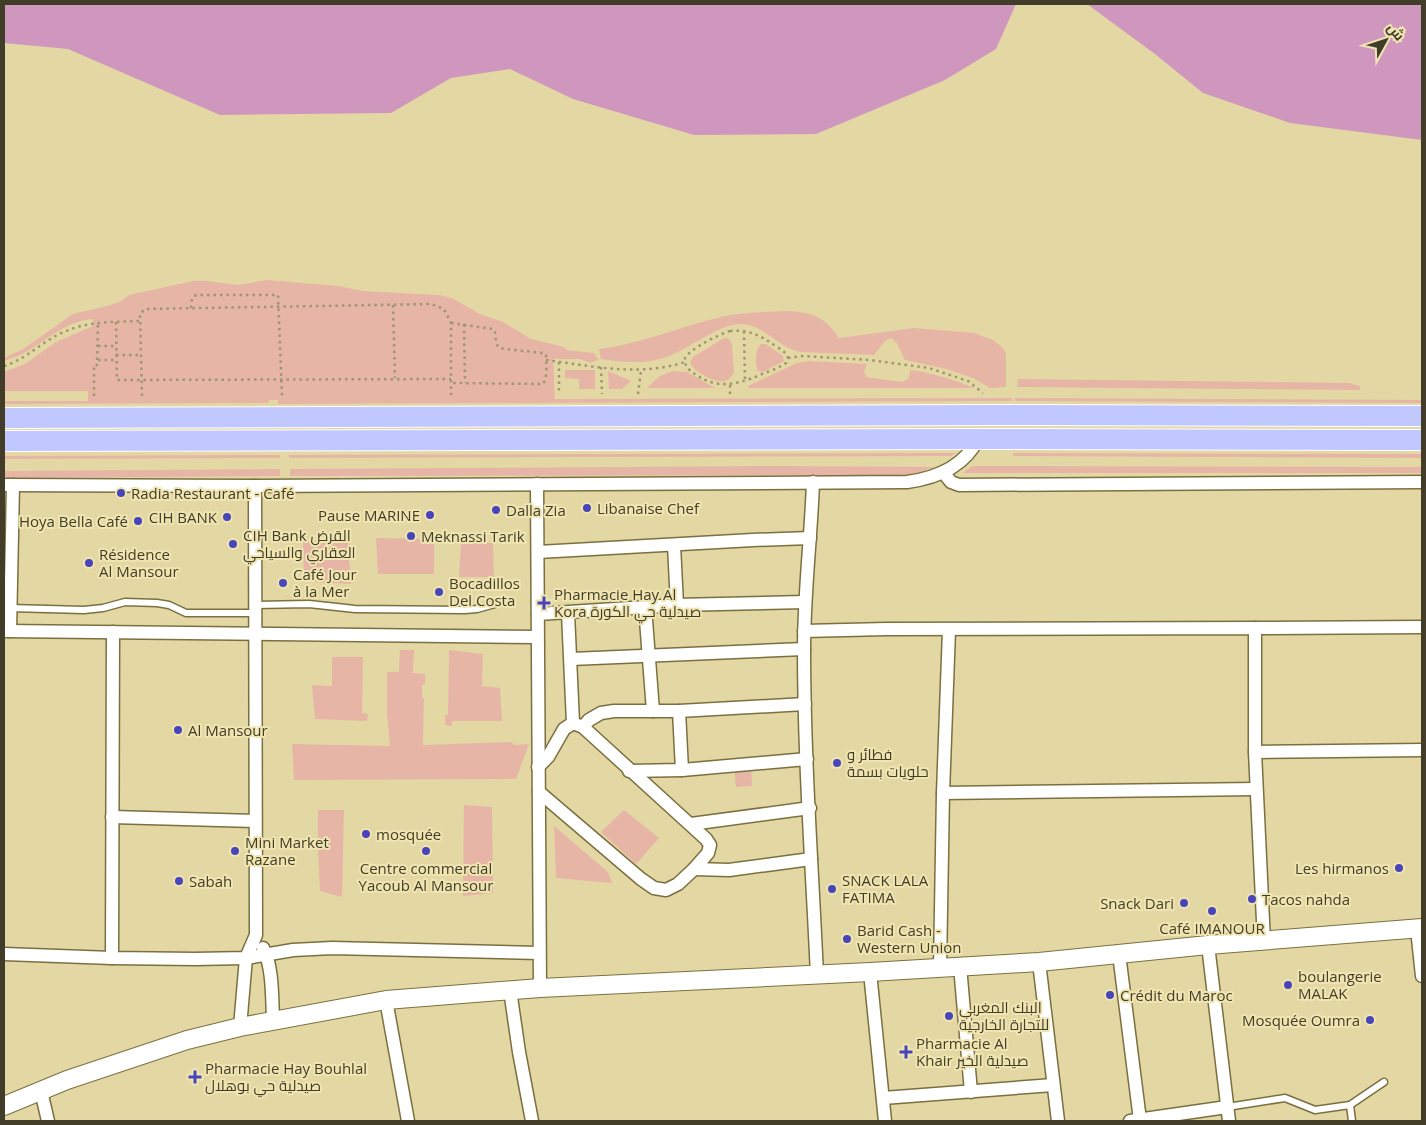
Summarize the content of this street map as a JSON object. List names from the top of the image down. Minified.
{"places":{"other":["Radia Restaurant - Café","Libanaise Chef","Dalla Zia","Pause MARINE","CIH BANK","Hoya Bella Café","Meknassi Tarik","CIH Bank القرض العقاري والسياحي","Résidence Al Mansour","Café Jour à la Mer","Bocadillos Del Costa","Al Mansour","فطائر و حلويات بسمة","mosquée","Mini Market Razane","Centre commercial Yacoub Al Mansour","Les hirmanos","Sabah","SNACK LALA FATIMA","Tacos nahda","Snack Dari","Café IMANOUR","Barid Cash - Western Union","boulangerie MALAK","Crédit du Maroc","البنك المغربي للتجارة الخارجية","Mosquée Oumra"],"health":["Pharmacie Hay Al Kora صيدلية حي الكورة","Pharmacie Al Khair صيدلية الخير","Pharmacie Hay Bouhlal صيدلية حي بوهلال"]},"north":"top right"}
